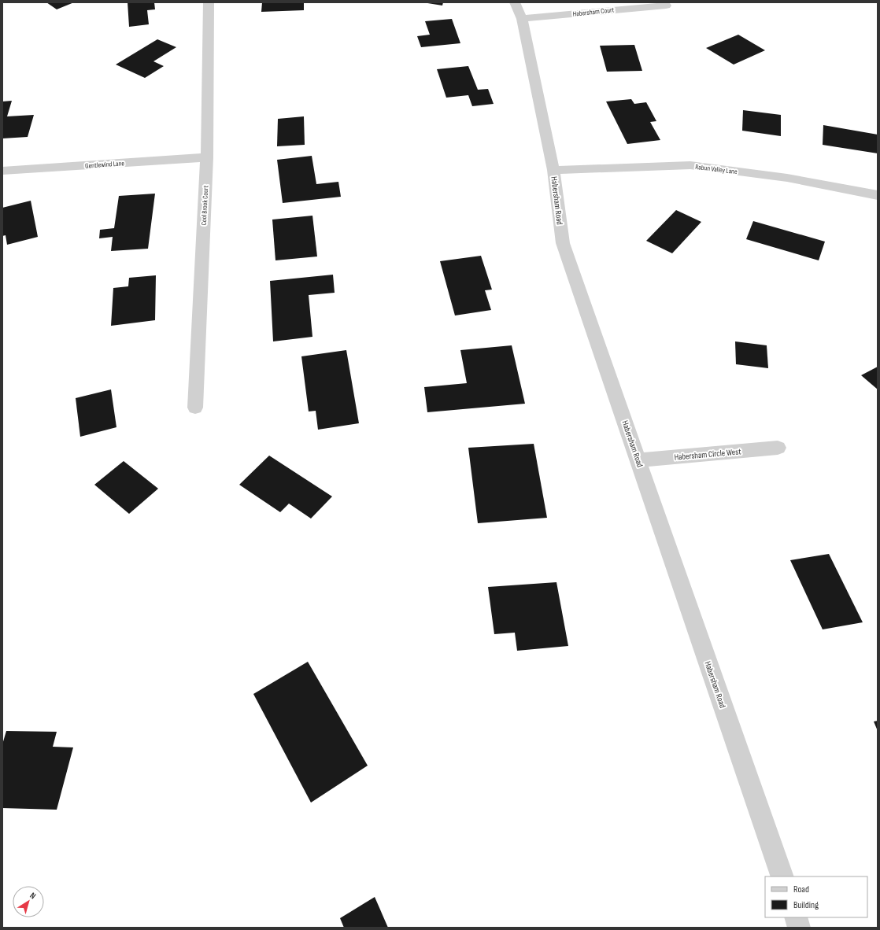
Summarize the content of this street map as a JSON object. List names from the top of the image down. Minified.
{"streets":{"street":["Habersham Court","Gentlewind Lane","Rabun Valley Lane","Habersham Road","Cool Brook Court","Habersham Circle West"]},"crossings":[["Habersham Court","Habersham Road"],["Gentlewind Lane","Cool Brook Court"],["Rabun Valley Lane","Habersham Road"],["Habersham Road","Habersham Circle West"]],"legend":["Road","Building"],"north":"top right"}
